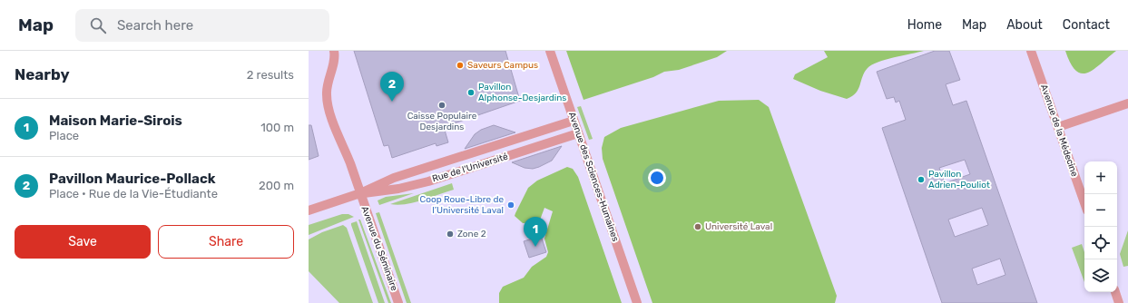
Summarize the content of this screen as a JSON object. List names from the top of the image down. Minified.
{"streets":{"street":["Avenue de la Médecine","Rue de l'Université","Avenue des Sciences-Humaines","Avenue du Séminaire"]},"crossings":[["Rue de l'Université","Avenue des Sciences-Humaines"],["Rue de l'Université","Avenue du Séminaire"]],"places":["Saveurs Campus","Pavillon Alphonse-Desjardins","Caisse Populaire Desjardins","Pavillon Adrien-Pouliot","Coop Roue-Libre de l’Université Laval","Université Laval","Zone 2"],"page":{"header":"Map","search":"Search here","nav":["Home","Map","About","Contact"],"heading":["Nearby","2 results"],"pins":["2","1"],"list":[{"mark":"1","name":"Maison Marie-Sirois","note":"Place","value":"100 m"},{"mark":"2","name":"Pavillon Maurice-Pollack","note":"Place · Rue de la Vie-Étudiante","value":"200 m"}],"map_buttons":["+","−"],"buttons":["Save","Share"]}}
